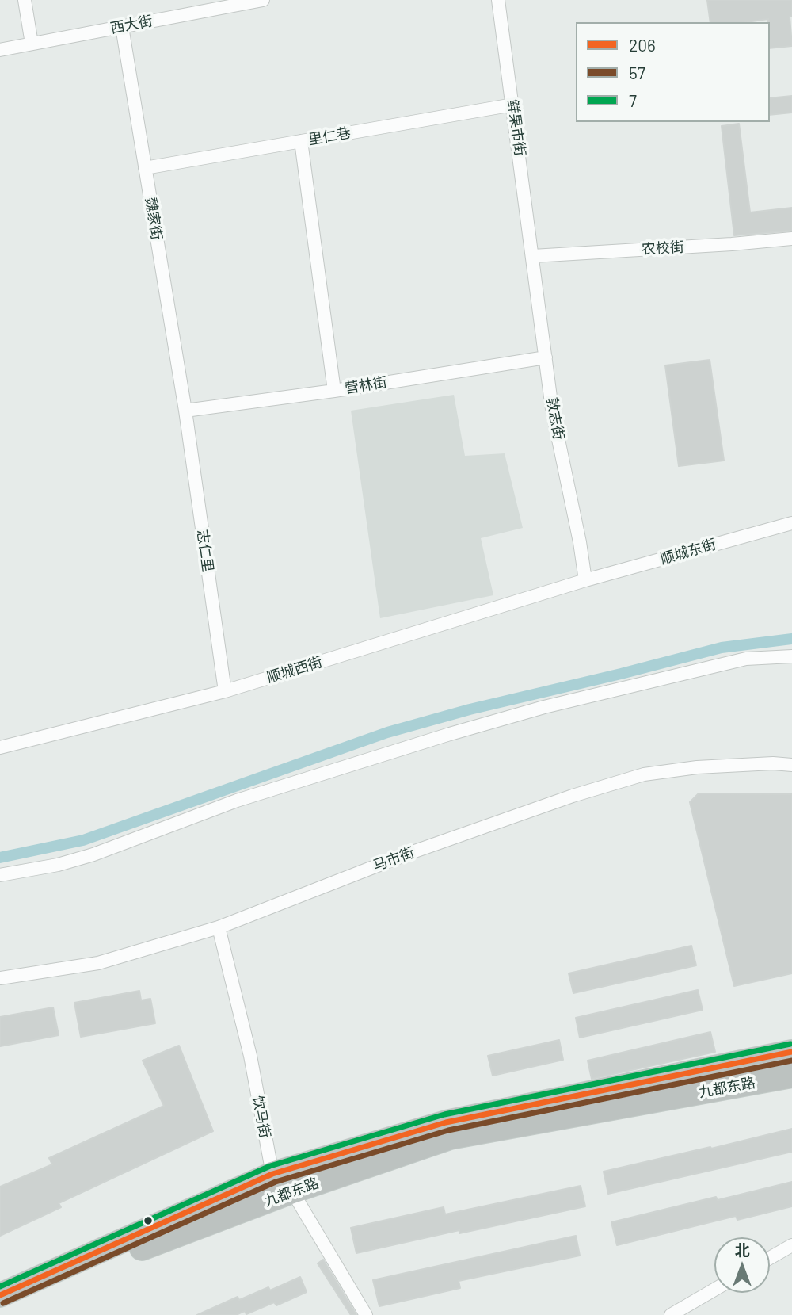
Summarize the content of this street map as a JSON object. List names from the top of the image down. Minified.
{"streets":{"highway":["九都东路"],"street":["西大街","鲜果市街","里仁巷","魏家街","农校街","营林街","敦志街","志仁里","顺城东街","顺城西街","马市街","饮马街"]},"crossings":[["西大街","魏家街"],["鲜果市街","里仁巷"],["鲜果市街","农校街"],["鲜果市街","敦志街"],["里仁巷","魏家街"],["魏家街","营林街"],["魏家街","志仁里"],["农校街","敦志街"],["营林街","敦志街"],["营林街","志仁里"],["敦志街","顺城东街"],["敦志街","顺城西街"],["志仁里","顺城西街"],["顺城东街","顺城西街"],["马市街","饮马街"],["九都东路","饮马街"]],"lines":["transit line 7","transit line 206","transit line 57"],"legend":["206","57","7"],"north":"top"}
